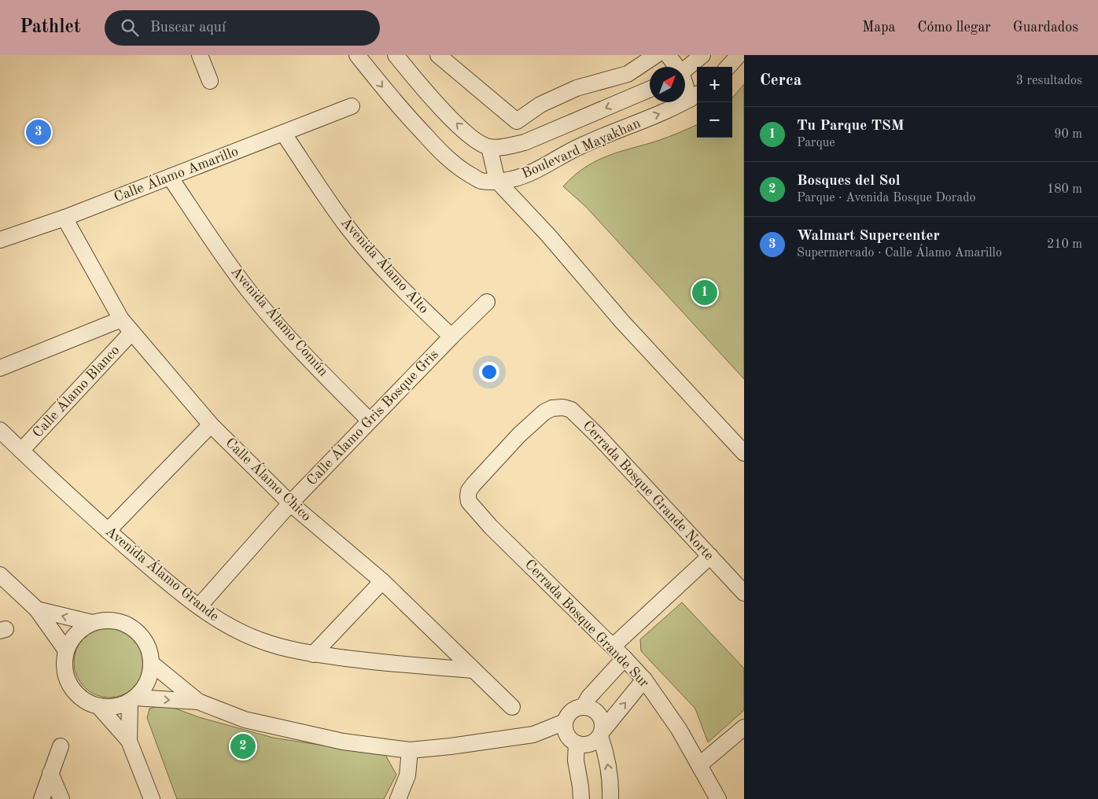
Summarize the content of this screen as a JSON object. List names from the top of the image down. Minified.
{"streets":{"street":["Boulevard Mayakhan","Calle Álamo Amarillo","Avenida Álamo Alto","Avenida Álamo Común","Calle Álamo Blanco","Calle Álamo Gris Bosque Gris","Calle Álamo Chico","Cerrada Bosque Grande Norte","Avenida Álamo Grande","Cerrada Bosque Grande Sur"]},"crossings":[["Calle Álamo Amarillo","Avenida Álamo Alto"],["Calle Álamo Amarillo","Avenida Álamo Común"],["Calle Álamo Amarillo","Calle Álamo Chico"],["Avenida Álamo Alto","Calle Álamo Gris Bosque Gris"],["Avenida Álamo Común","Calle Álamo Gris Bosque Gris"],["Calle Álamo Blanco","Calle Álamo Chico"],["Calle Álamo Blanco","Avenida Álamo Grande"],["Calle Álamo Gris Bosque Gris","Calle Álamo Chico"],["Calle Álamo Gris Bosque Gris","Avenida Álamo Grande"],["Calle Álamo Chico","Avenida Álamo Grande"],["Cerrada Bosque Grande Norte","Cerrada Bosque Grande Sur"]],"north":"top right","page":{"header":"Pathlet","search":"Buscar aquí","nav":["Mapa","Cómo llegar","Guardados"],"heading":["Cerca","3 resultados"],"map_buttons":["+","−"],"list":[{"mark":"1","name":"Tu Parque TSM","note":"Parque","value":"90 m"},{"mark":"2","name":"Bosques del Sol","note":"Parque · Avenida Bosque Dorado","value":"180 m"},{"mark":"3","name":"Walmart Supercenter","note":"Supermercado · Calle Álamo Amarillo","value":"210 m"}],"pins":["3","1","2"]}}
